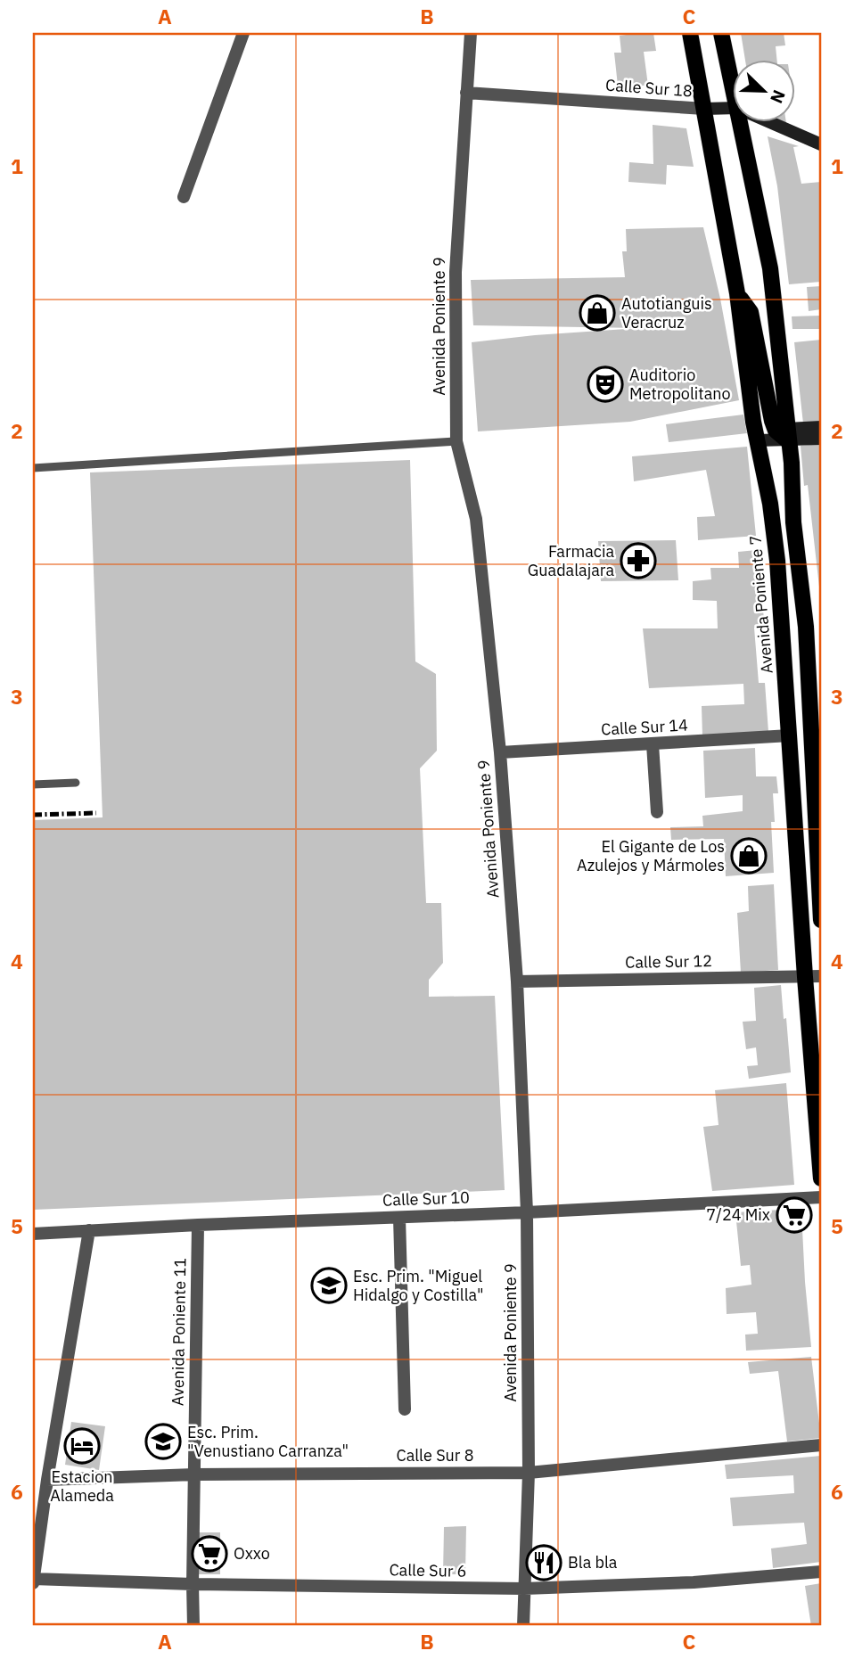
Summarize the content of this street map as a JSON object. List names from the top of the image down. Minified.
{"streets":{"main road":["Calle Sur 18","Avenida Poniente 7"],"street":["Avenida Poniente 9","Calle Sur 14","Calle Sur 12","Calle Sur 10","Avenida Poniente 11","Calle Sur 8","Calle Sur 6"]},"crossings":[["Calle Sur 18","Avenida Poniente 9"],["Calle Sur 18","Avenida Poniente 7"],["Avenida Poniente 9","Calle Sur 14"],["Avenida Poniente 9","Calle Sur 12"],["Avenida Poniente 9","Calle Sur 10"],["Avenida Poniente 9","Calle Sur 8"],["Avenida Poniente 9","Calle Sur 6"],["Avenida Poniente 7","Calle Sur 14"],["Avenida Poniente 7","Calle Sur 12"],["Calle Sur 10","Avenida Poniente 11"],["Avenida Poniente 11","Calle Sur 8"],["Avenida Poniente 11","Calle Sur 6"]],"places":{"shop":["Autotianguis Veracruz","El Gigante de Los Azulejos y Mármoles"],"theatre":["Auditorio Metropolitano"],"pharmacy":["Farmacia Guadalajara"],"supermarket":["7/24 Mix","Oxxo"],"school or university":["Esc. Prim. \"Miguel Hidalgo y Costilla\"","Esc. Prim. \"Venustiano Carranza\""],"hotel":["Estacion Alameda"],"restaurant":["Bla bla"]},"north":"bottom right","grid":{"columns":["A","B","C"],"rows":["1","2","3","4","5","6"]}}
